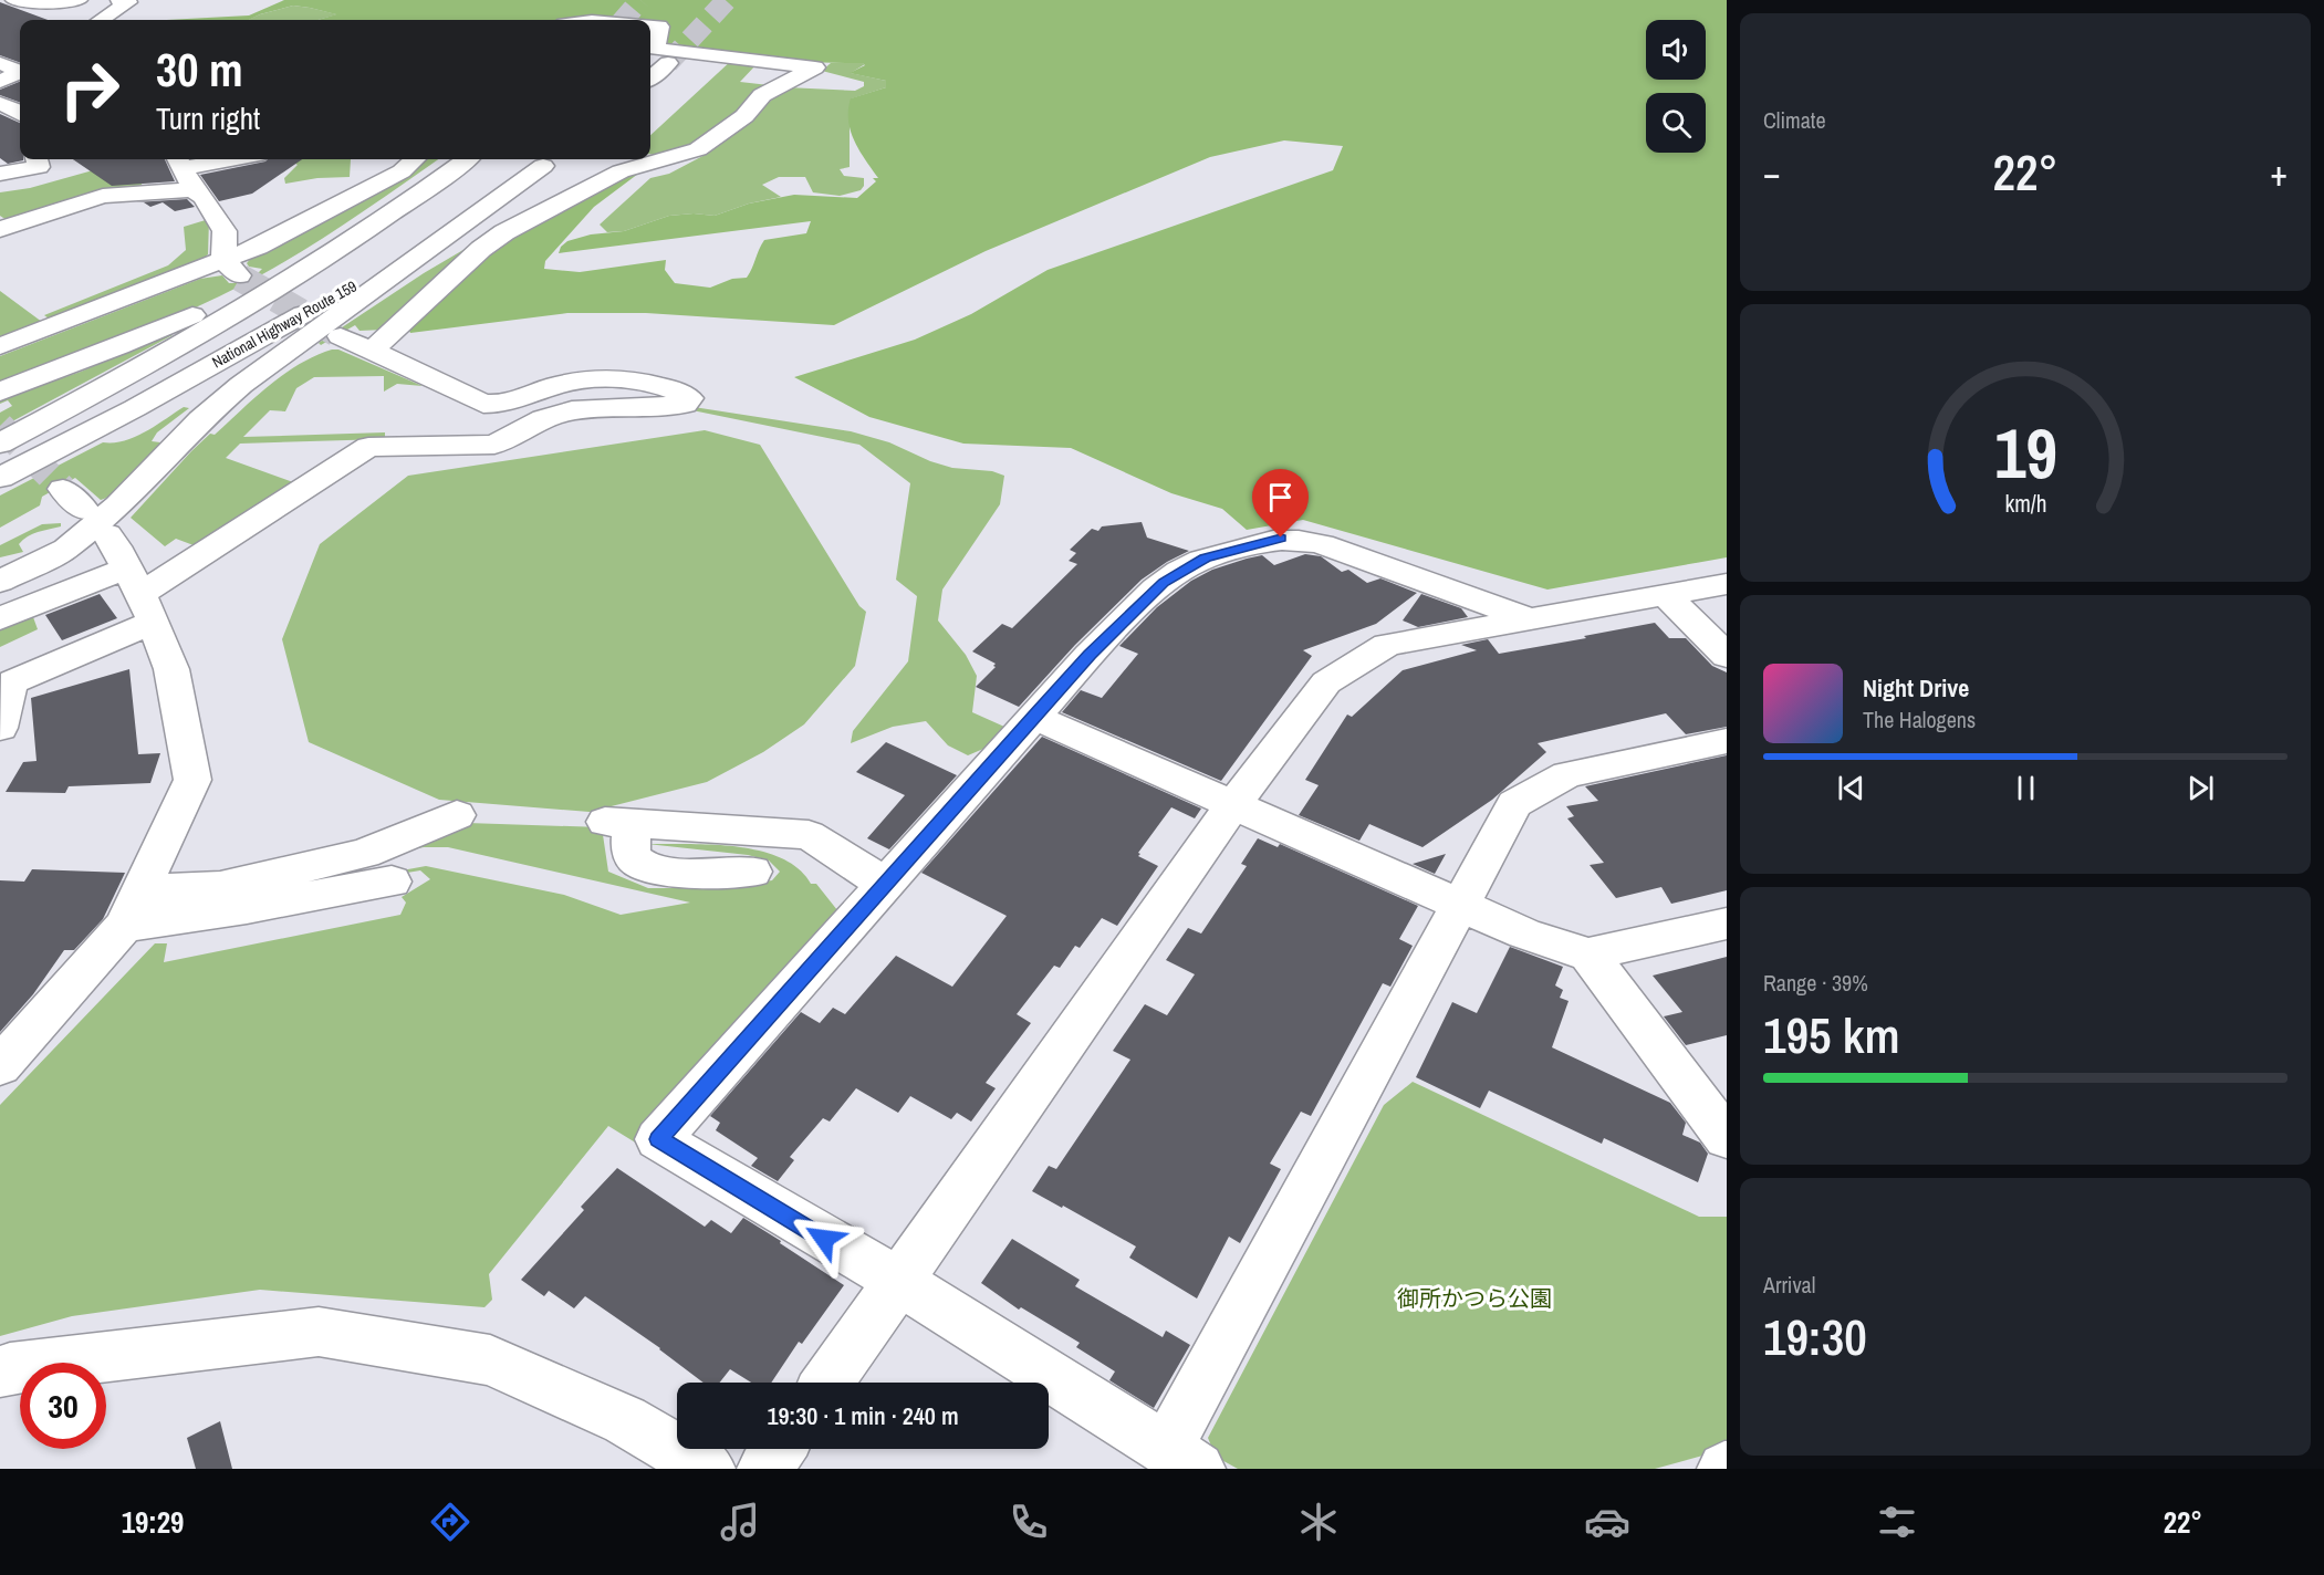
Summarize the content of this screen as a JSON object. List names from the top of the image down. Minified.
{"streets":{"main road":["National Highway Route 159"]},"parks":["御所かつら公園"],"page":{"tile":["Climate",["Range · 39%","195 km"],["Arrival","19:30"]],"turn":["30 m","Turn right"],"heat":["−","22°","+"],"song":["Night Drive","The Halogens"],"limit":"30","trip":"19:30 · 1 min · 240 m","tabs":["19:29","22°"],"gauge":["19","km/h"]}}
